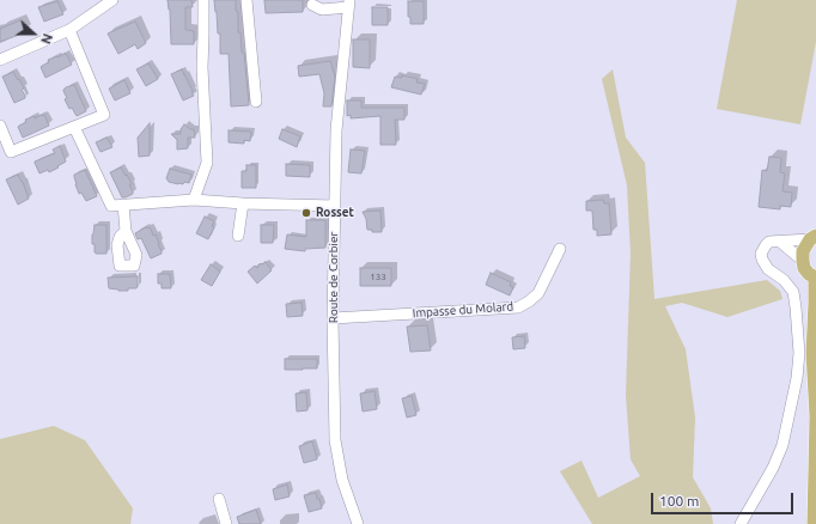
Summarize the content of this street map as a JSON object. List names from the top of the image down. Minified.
{"streets":{"street":["Route de Corbier","Impasse du Molard"]},"crossings":[["Route de Corbier","Impasse du Molard"]],"places":["Rosset"],"house_numbers":["133"],"scale_bar":"100 m","north":"right"}
